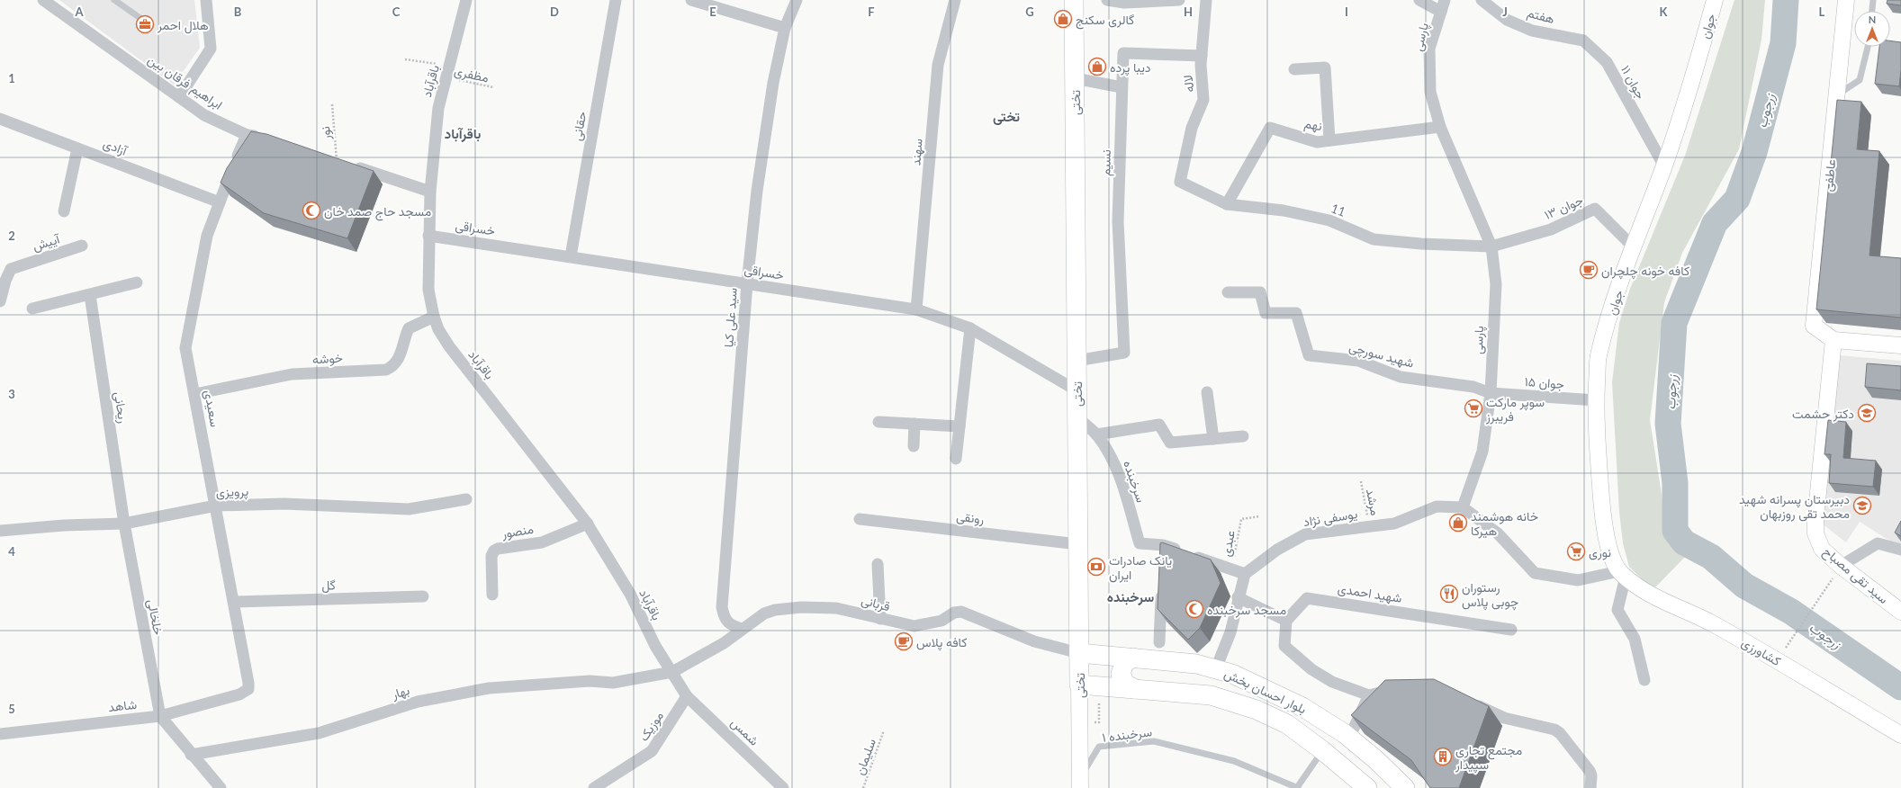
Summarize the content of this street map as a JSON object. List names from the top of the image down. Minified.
{"streets":{"main road":["جوان","تختی","عاطفی","سید تقی مصباح","کشاورزی","بلوار احسان بخش"],"street":["هفتم","پارسی","باقرآباد","ابراهیم فرقان بین","جوان ۱۱","لاله","نهم","حقانی","آزادی","سهند","نسیم","جوان ۱۳","11","خسراقی","آییش","سید علی کیا","شهید سورچی","خوشه","جوان ۱۵","ریحانی","سعیدی","سرخبنده","پرویزی","رونقی","یوسفی نژاد","منصور","گل","شهید احمدی","قربانی","خلخالی","بهار","شاهد","موزیک","شمس"],"lane":["سرخبنده ۱"],"path":["مظفری","نور","مرشد","عبدی","سلیمان"]},"crossings":[["هفتم","جوان ۱۱"],["جوان","جوان ۱۱"],["جوان","جوان ۱۳"],["جوان","جوان ۱۵"],["جوان","کشاورزی"],["پارسی","نهم"],["پارسی","جوان ۱۳"],["پارسی","11"],["پارسی","شهید سورچی"],["پارسی","جوان ۱۵"],["پارسی","یوسفی نژاد"],["مظفری","باقرآباد"],["باقرآباد","خسراقی"],["باقرآباد","خوشه"],["باقرآباد","منصور"],["باقرآباد","قربانی"],["باقرآباد","بهار"],["باقرآباد","موزیک"],["باقرآباد","شمس"],["ابراهیم فرقان بین","سعیدی"],["لاله","نسیم"],["لاله","11"],["تختی","نسیم"],["تختی","خسراقی"],["تختی","سرخبنده"],["تختی","رونقی"],["تختی","قربانی"],["تختی","بلوار احسان بخش"],["تختی","سرخبنده ۱"],["نهم","11"],["حقانی","خسراقی"],["آزادی","سعیدی"],["سهند","خسراقی"],["عاطفی","سید تقی مصباح"],["جوان ۱۳","11"],["خسراقی","سید علی کیا"],["سید علی کیا","قربانی"],["شهید سورچی","جوان ۱۵"],["خوشه","سعیدی"],["ریحانی","پرویزی"],["ریحانی","خلخالی"],["سعیدی","پرویزی"],["سعیدی","گل"],["سعیدی","شاهد"],["سرخبنده","یوسفی نژاد"],["سرخبنده","عبدی"],["پرویزی","خلخالی"],["مرشد","یوسفی نژاد"],["قربانی","بلوار احسان بخش"],["قربانی","بهار"],["خلخالی","شاهد"],["موزیک","شمس"]],"districts":["تختی","باقرآباد","سرخبنده"],"water":["زرجوب"],"places":{"shop":["گالری سکنج","دیبا پرده","خانه هوشمند هیرکا"],"office":["هلال احمر"],"mosque":["مسجد حاج صمد خان","مسجد سرخبنده"],"cafe":["کافه خونه چلچران","کافه پلاس"],"supermarket":["سوپر مارکت فریبرز","نوری"],"school or university":["دکتر حشمت","دبیرستان پسرانه شهید محمد تقی روزبهان"],"bank":["یانک صادرات ایران"],"restaurant":["رستوران چوبی پلاس"],"building":["مجتمع تجاری سپیدار"]},"north":"top","grid":{"columns":["A","B","C","D","E","F","G","H","I","J","K","L"],"rows":["1","2","3","4","5"]}}
